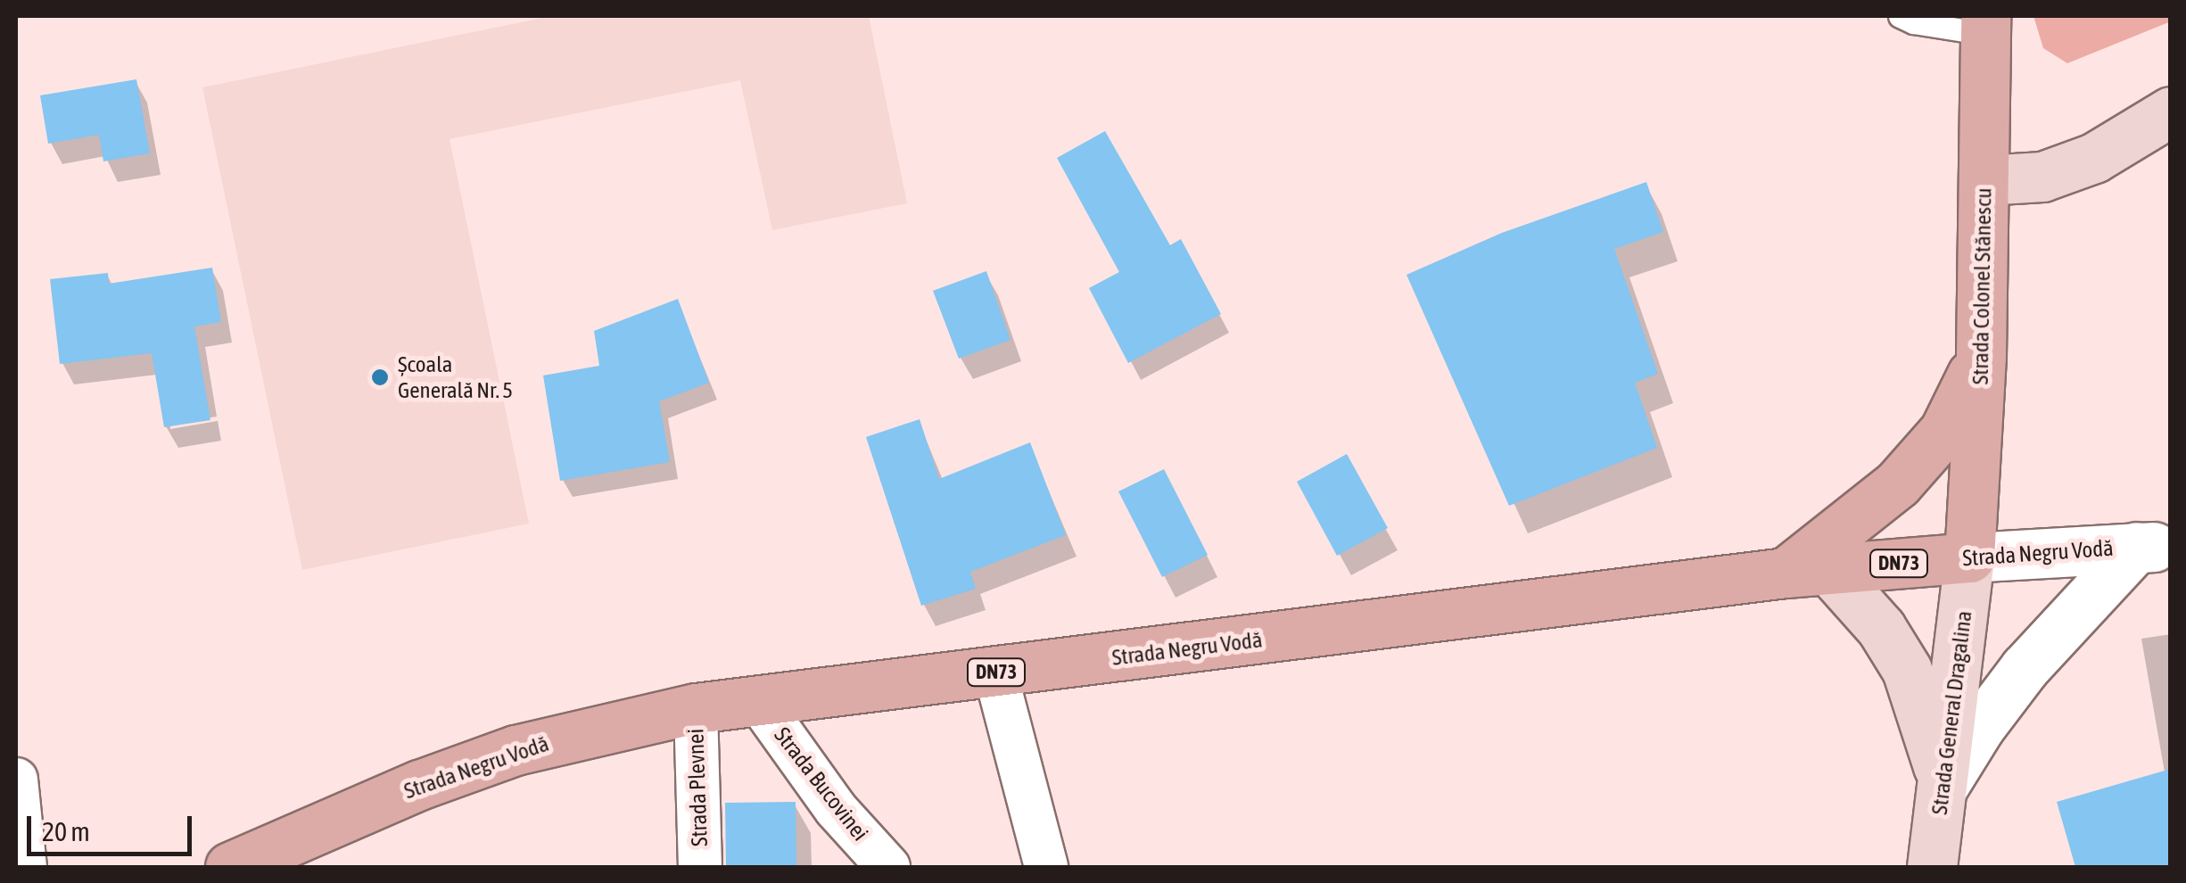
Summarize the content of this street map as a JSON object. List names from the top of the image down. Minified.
{"streets":{"main road":["Strada Colonel Stănescu","Strada Negru Vodă","DN73","Strada General Dragalina"],"street":["Strada Bucovinei","Strada Plevnei"]},"crossings":[["Strada Colonel Stănescu","Strada Negru Vodă"],["Strada Colonel Stănescu","Strada General Dragalina"],["Strada Negru Vodă","Strada General Dragalina"],["Strada Negru Vodă","Strada Bucovinei"],["Strada Negru Vodă","Strada Plevnei"]],"places":["Școala Generală Nr. 5"],"scale_bar":"20 m"}
